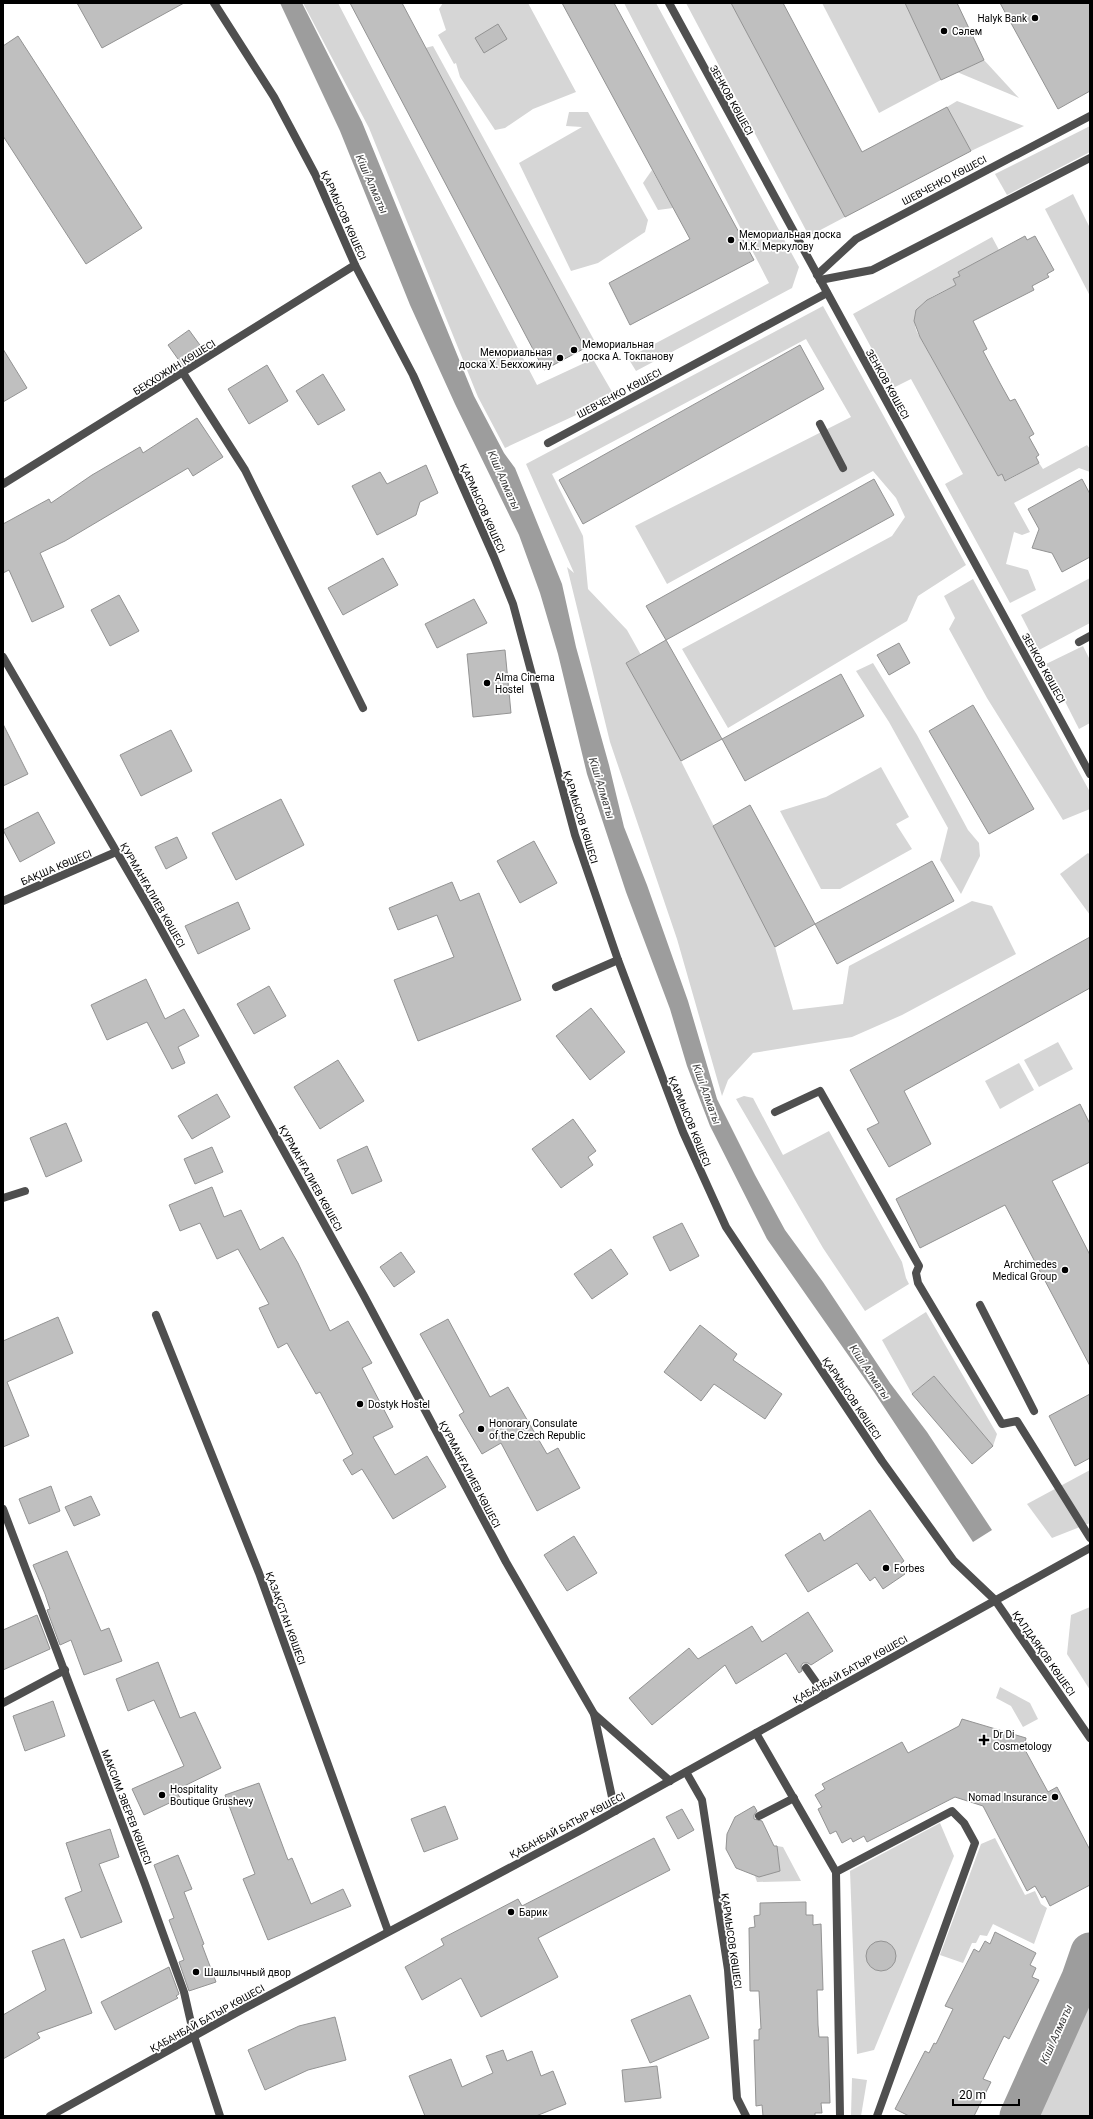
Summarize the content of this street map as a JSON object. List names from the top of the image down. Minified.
{"streets":{"street":["ЗЕНКОВ КӨШЕСІ","ШЕВЧЕНКО КӨШЕСІ","ҚАРМЫСОВ КӨШЕСІ","БЕКХОЖИН КӨШЕСІ","БАҚША КӨШЕСІ","ҚУРМАНҒАЛИЕВ КӨШЕСІ","ҚАЗАҚСТАН КӨШЕСІ","ҚАЛДАЯҚОВ КӨШЕСІ","ҚАБАНБАЙ БАТЫР КӨШЕСІ","МАКСИМ ЗВЕРЕВ КӨШЕСІ"]},"crossings":[["ЗЕНКОВ КӨШЕСІ","ШЕВЧЕНКО КӨШЕСІ"],["ҚАРМЫСОВ КӨШЕСІ","БЕКХОЖИН КӨШЕСІ"],["ҚАРМЫСОВ КӨШЕСІ","ҚАЛДАЯҚОВ КӨШЕСІ"],["ҚАРМЫСОВ КӨШЕСІ","ҚАБАНБАЙ БАТЫР КӨШЕСІ"],["БАҚША КӨШЕСІ","ҚУРМАНҒАЛИЕВ КӨШЕСІ"],["ҚАЗАҚСТАН КӨШЕСІ","ҚАБАНБАЙ БАТЫР КӨШЕСІ"],["ҚАЛДАЯҚОВ КӨШЕСІ","ҚАБАНБАЙ БАТЫР КӨШЕСІ"],["ҚАБАНБАЙ БАТЫР КӨШЕСІ","МАКСИМ ЗВЕРЕВ КӨШЕСІ"]],"water":["Кіші Алматы"],"places":{"other":["Halyk Bank","Сәлем","Мемориальная доска М.К. Меркулову","Мемориальная доска А. Токпанову","Мемориальная доска Х. Бекхожину","Alma Cinema Hostel","Archimedes Medical Group","Dostyk Hostel","Honorary Consulate of the Czech Republic","Forbes","Hospitality Boutique Grushevy","Nomad Insurance","Барик","Шашлычный двор"],"health":["Dr Di Cosmetology"]},"scale_bar":"20 m"}
